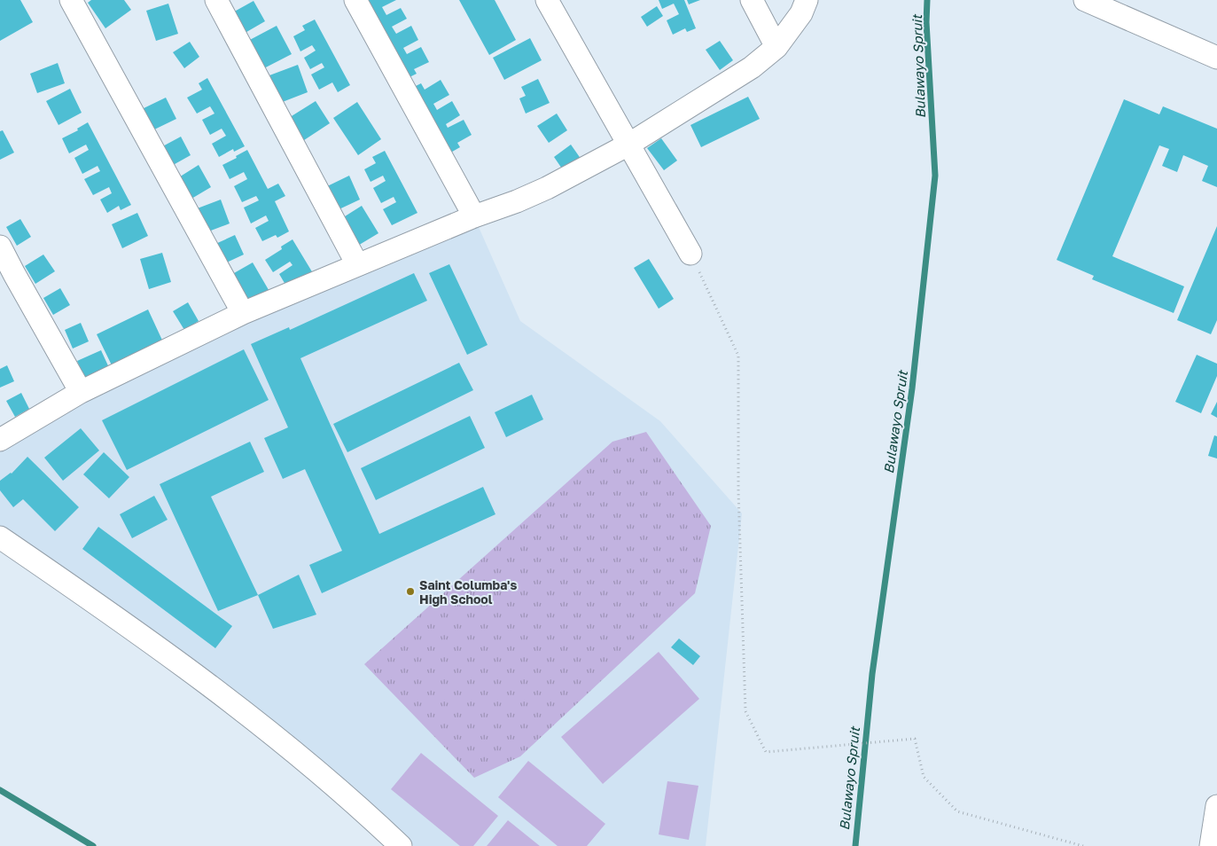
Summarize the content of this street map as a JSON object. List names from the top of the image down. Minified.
{"water":["Bulawayo Spruit"],"places":["Saint Columba's High School"]}
